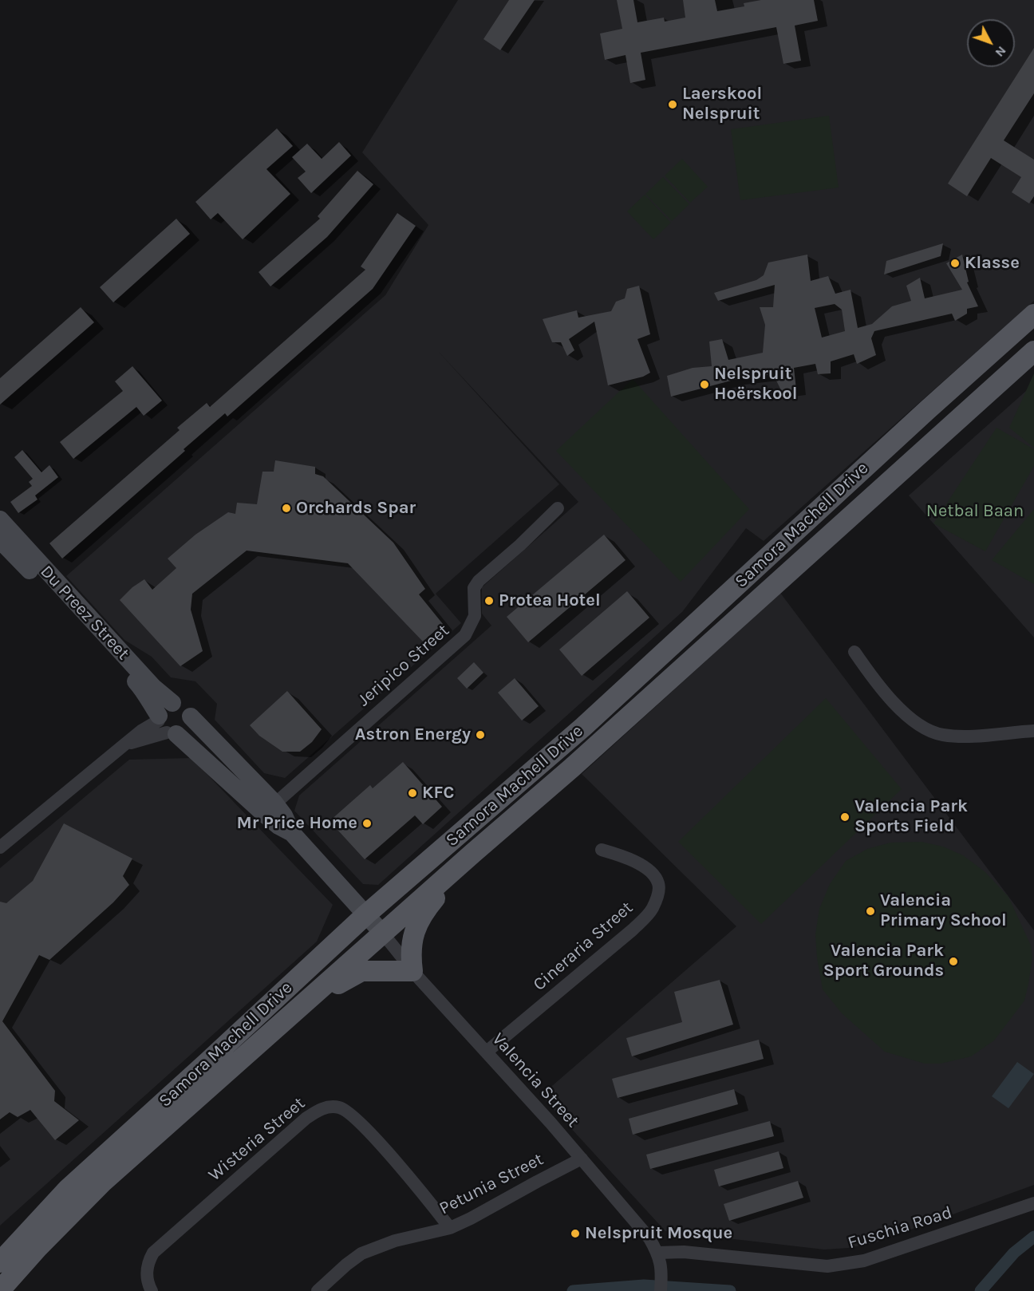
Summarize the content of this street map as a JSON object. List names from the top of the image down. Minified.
{"streets":{"main road":["Samora Machell Drive"],"street":["Du Preez Street","Jeripico Street","Cineraria Street","Valencia Street","Wisteria Street","Petunia Street","Fuschia Road"]},"crossings":[["Samora Machell Drive","Du Preez Street"],["Samora Machell Drive","Valencia Street"],["Du Preez Street","Jeripico Street"],["Du Preez Street","Valencia Street"],["Cineraria Street","Valencia Street"],["Valencia Street","Petunia Street"],["Valencia Street","Fuschia Road"],["Wisteria Street","Petunia Street"]],"parks":["Netbal Baan"],"places":["Laerskool Nelspruit","Klasse","Nelspruit Hoërskool","Orchards Spar","Protea Hotel","Astron Energy","KFC","Valencia Park Sports Field","Mr Price Home","Valencia Primary School","Valencia Park Sport Grounds","Nelspruit Mosque"],"north":"bottom right"}
